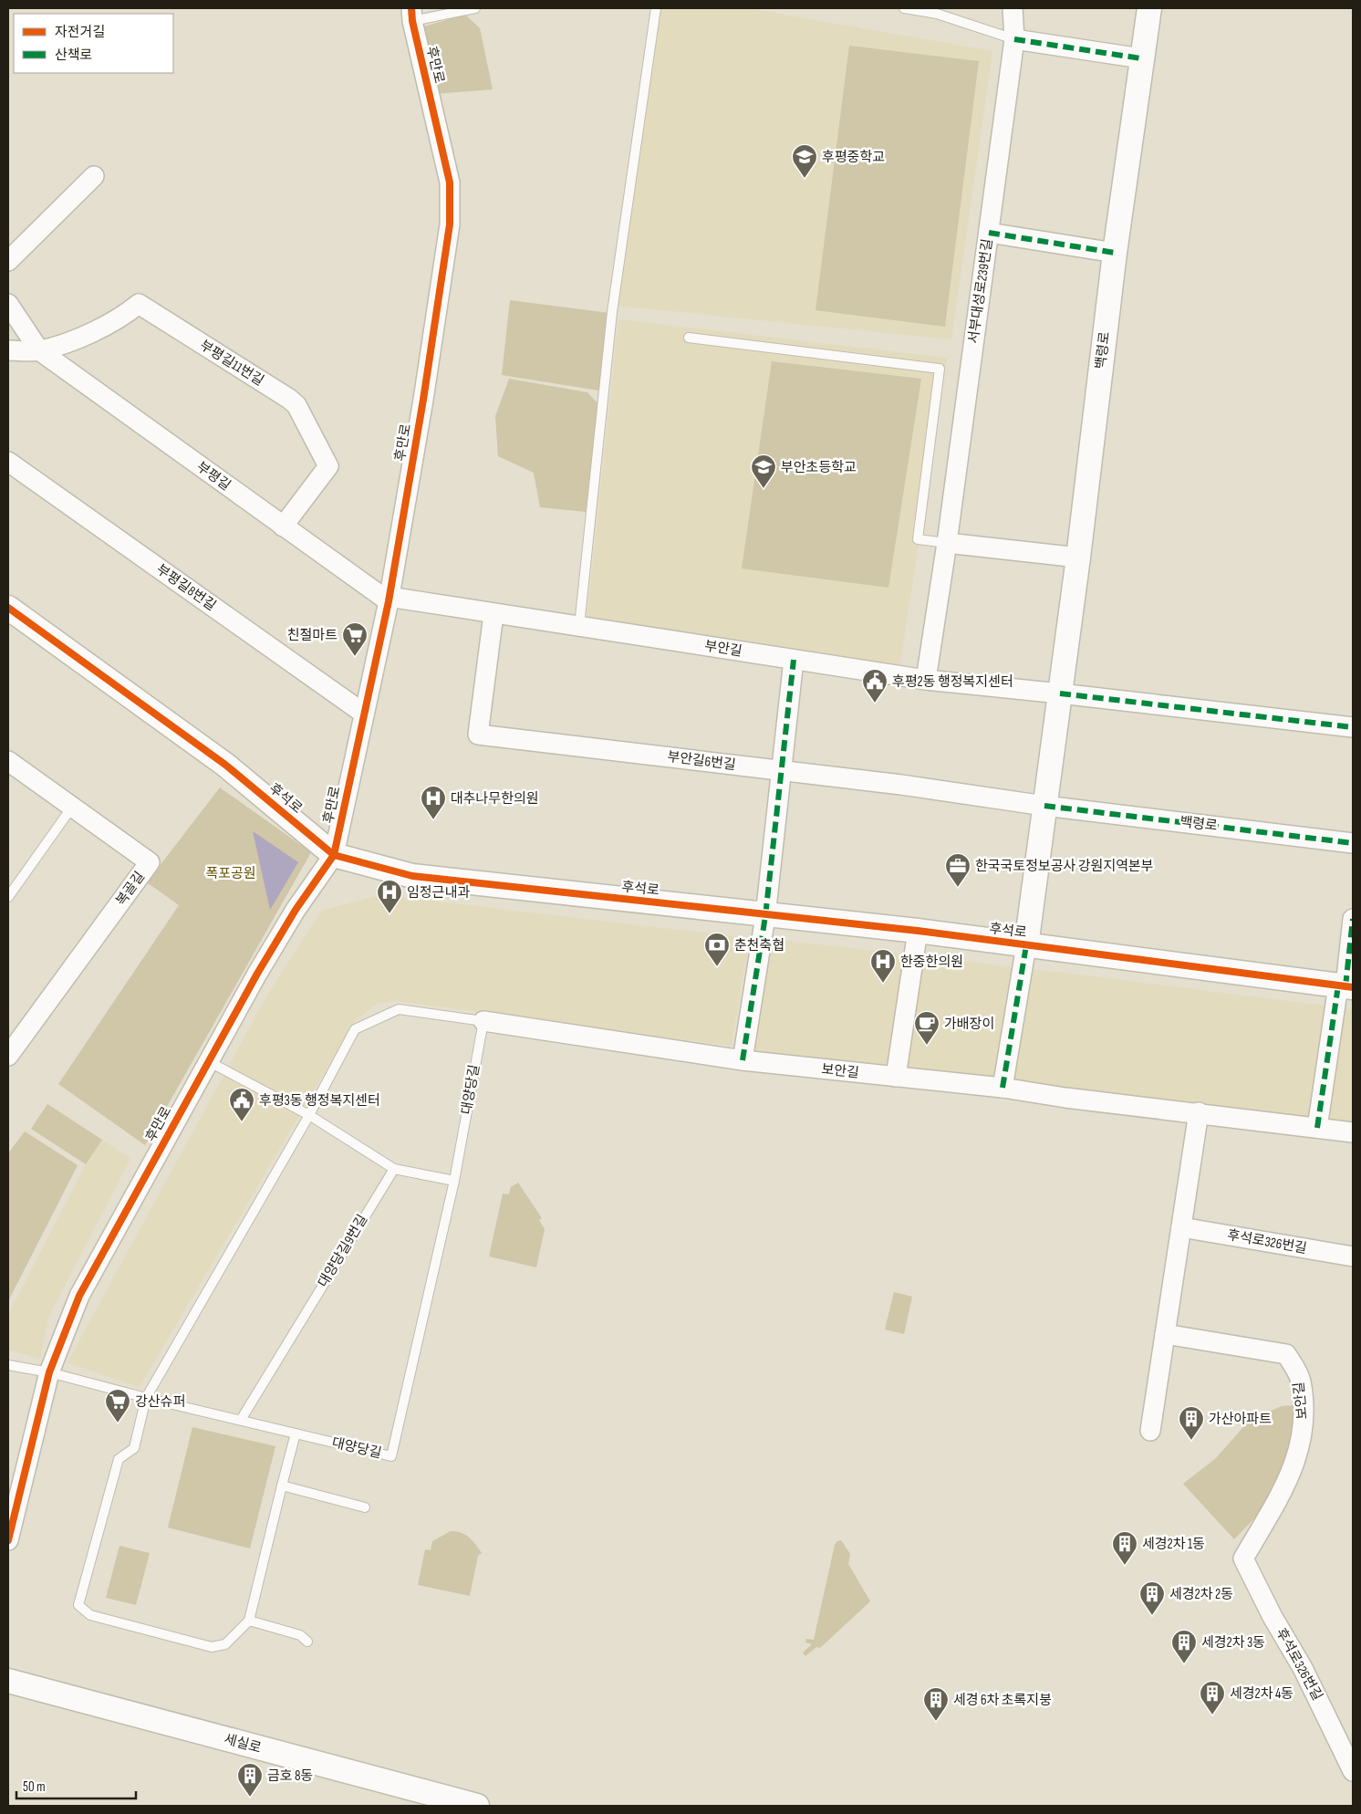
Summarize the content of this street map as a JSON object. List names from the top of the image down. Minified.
{"streets":{"street":["후만로","서부대성로239번길","백령로","부평길11번길","부평길","부평길8번길","부안길","부안길6번길","후석로","복골길","보안길","후석로326번길","세실로"],"lane":["대양당길","대양당길9번길"]},"crossings":[["후만로","부평길"],["후만로","부평길8번길"],["후만로","부안길"],["후만로","후석로"],["후만로","대양당길"],["서부대성로239번길","부안길"],["백령로","부안길"],["백령로","부안길6번길"],["백령로","후석로"],["부평길11번길","부평길"],["부평길","부안길"],["부안길","부안길6번길"],["보안길","대양당길"],["보안길","후석로326번길"],["대양당길","대양당길9번길"]],"parks":["폭포공원"],"places":{"school or university":["후평중학교","부안초등학교"],"supermarket":["친절마트","강산슈퍼"],"public building":["후평2동 행정복지센터","후평3동 행정복지센터"],"hospital":["대추나무한의원","임정근내과","한중한의원"],"office":["한국국토정보공사 강원지역본부"],"bank":["춘천축협"],"cafe":["가배장이"],"building":["가산아파트","세경2차 1동","세경2차 2동","세경2차 3동","세경2차 4동","세경 6차 초록지붕","금호 8동"]},"legend":["자전거길","산책로"],"scale_bar":"50 m"}
